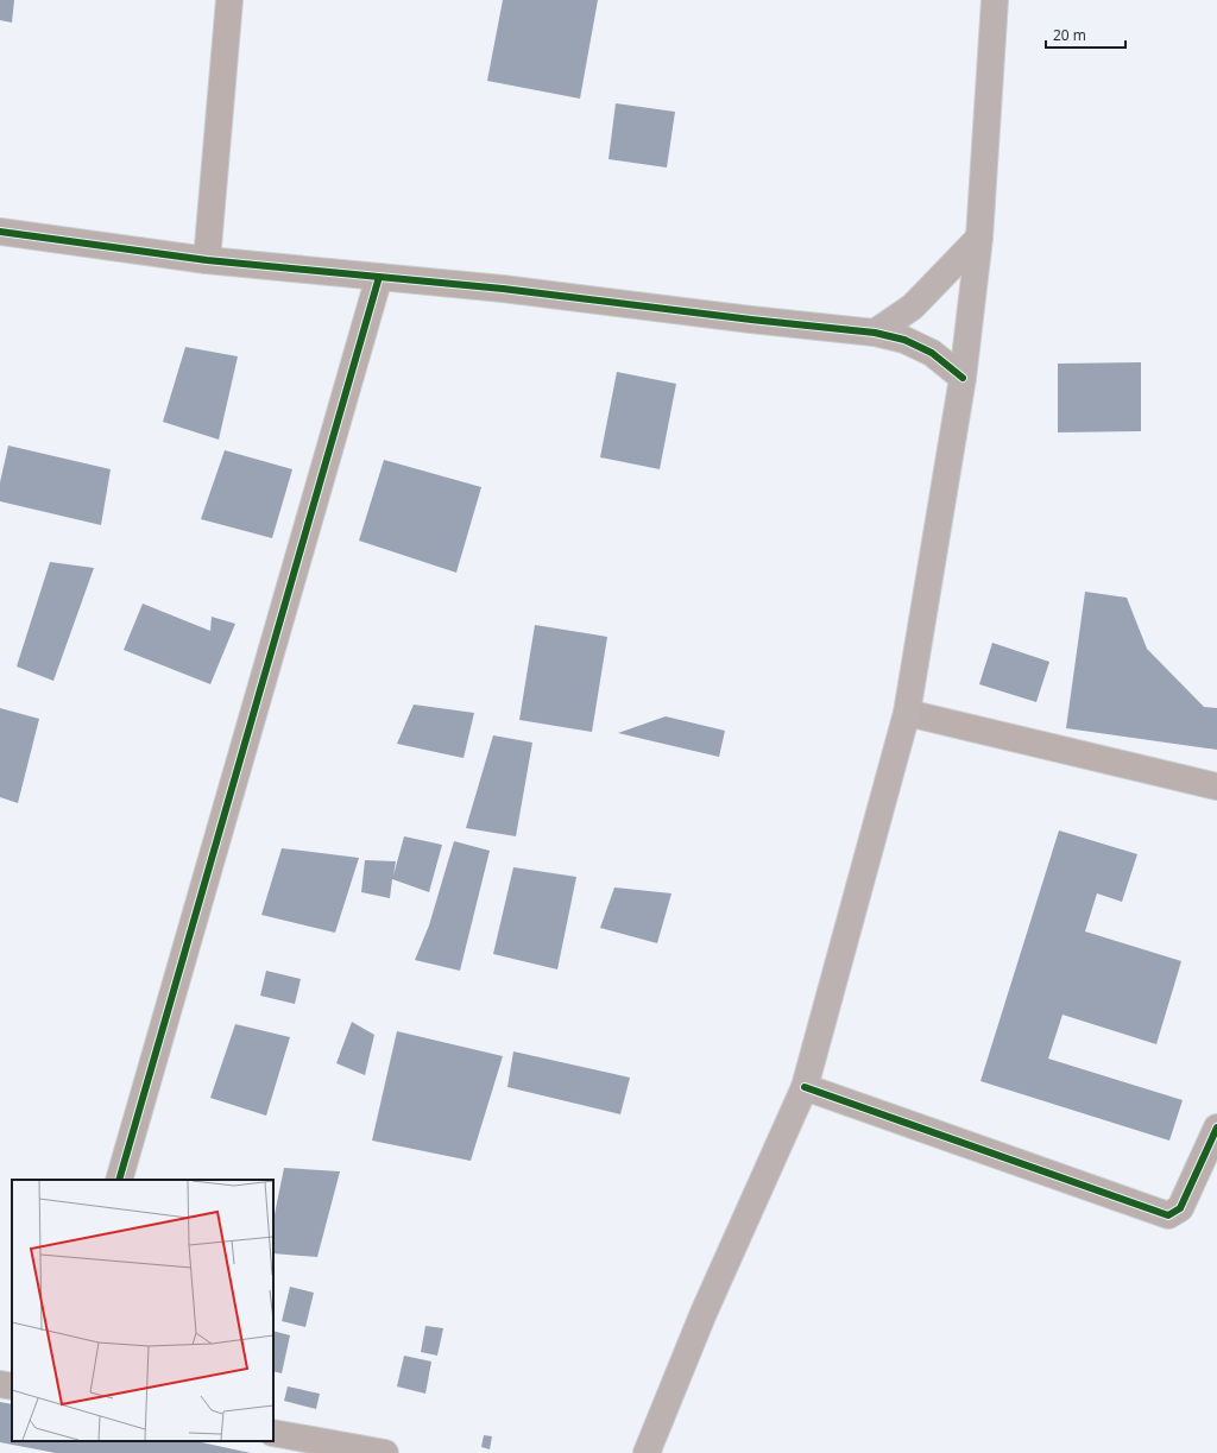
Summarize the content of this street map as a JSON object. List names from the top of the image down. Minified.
{"scale_bar":"20 m"}
